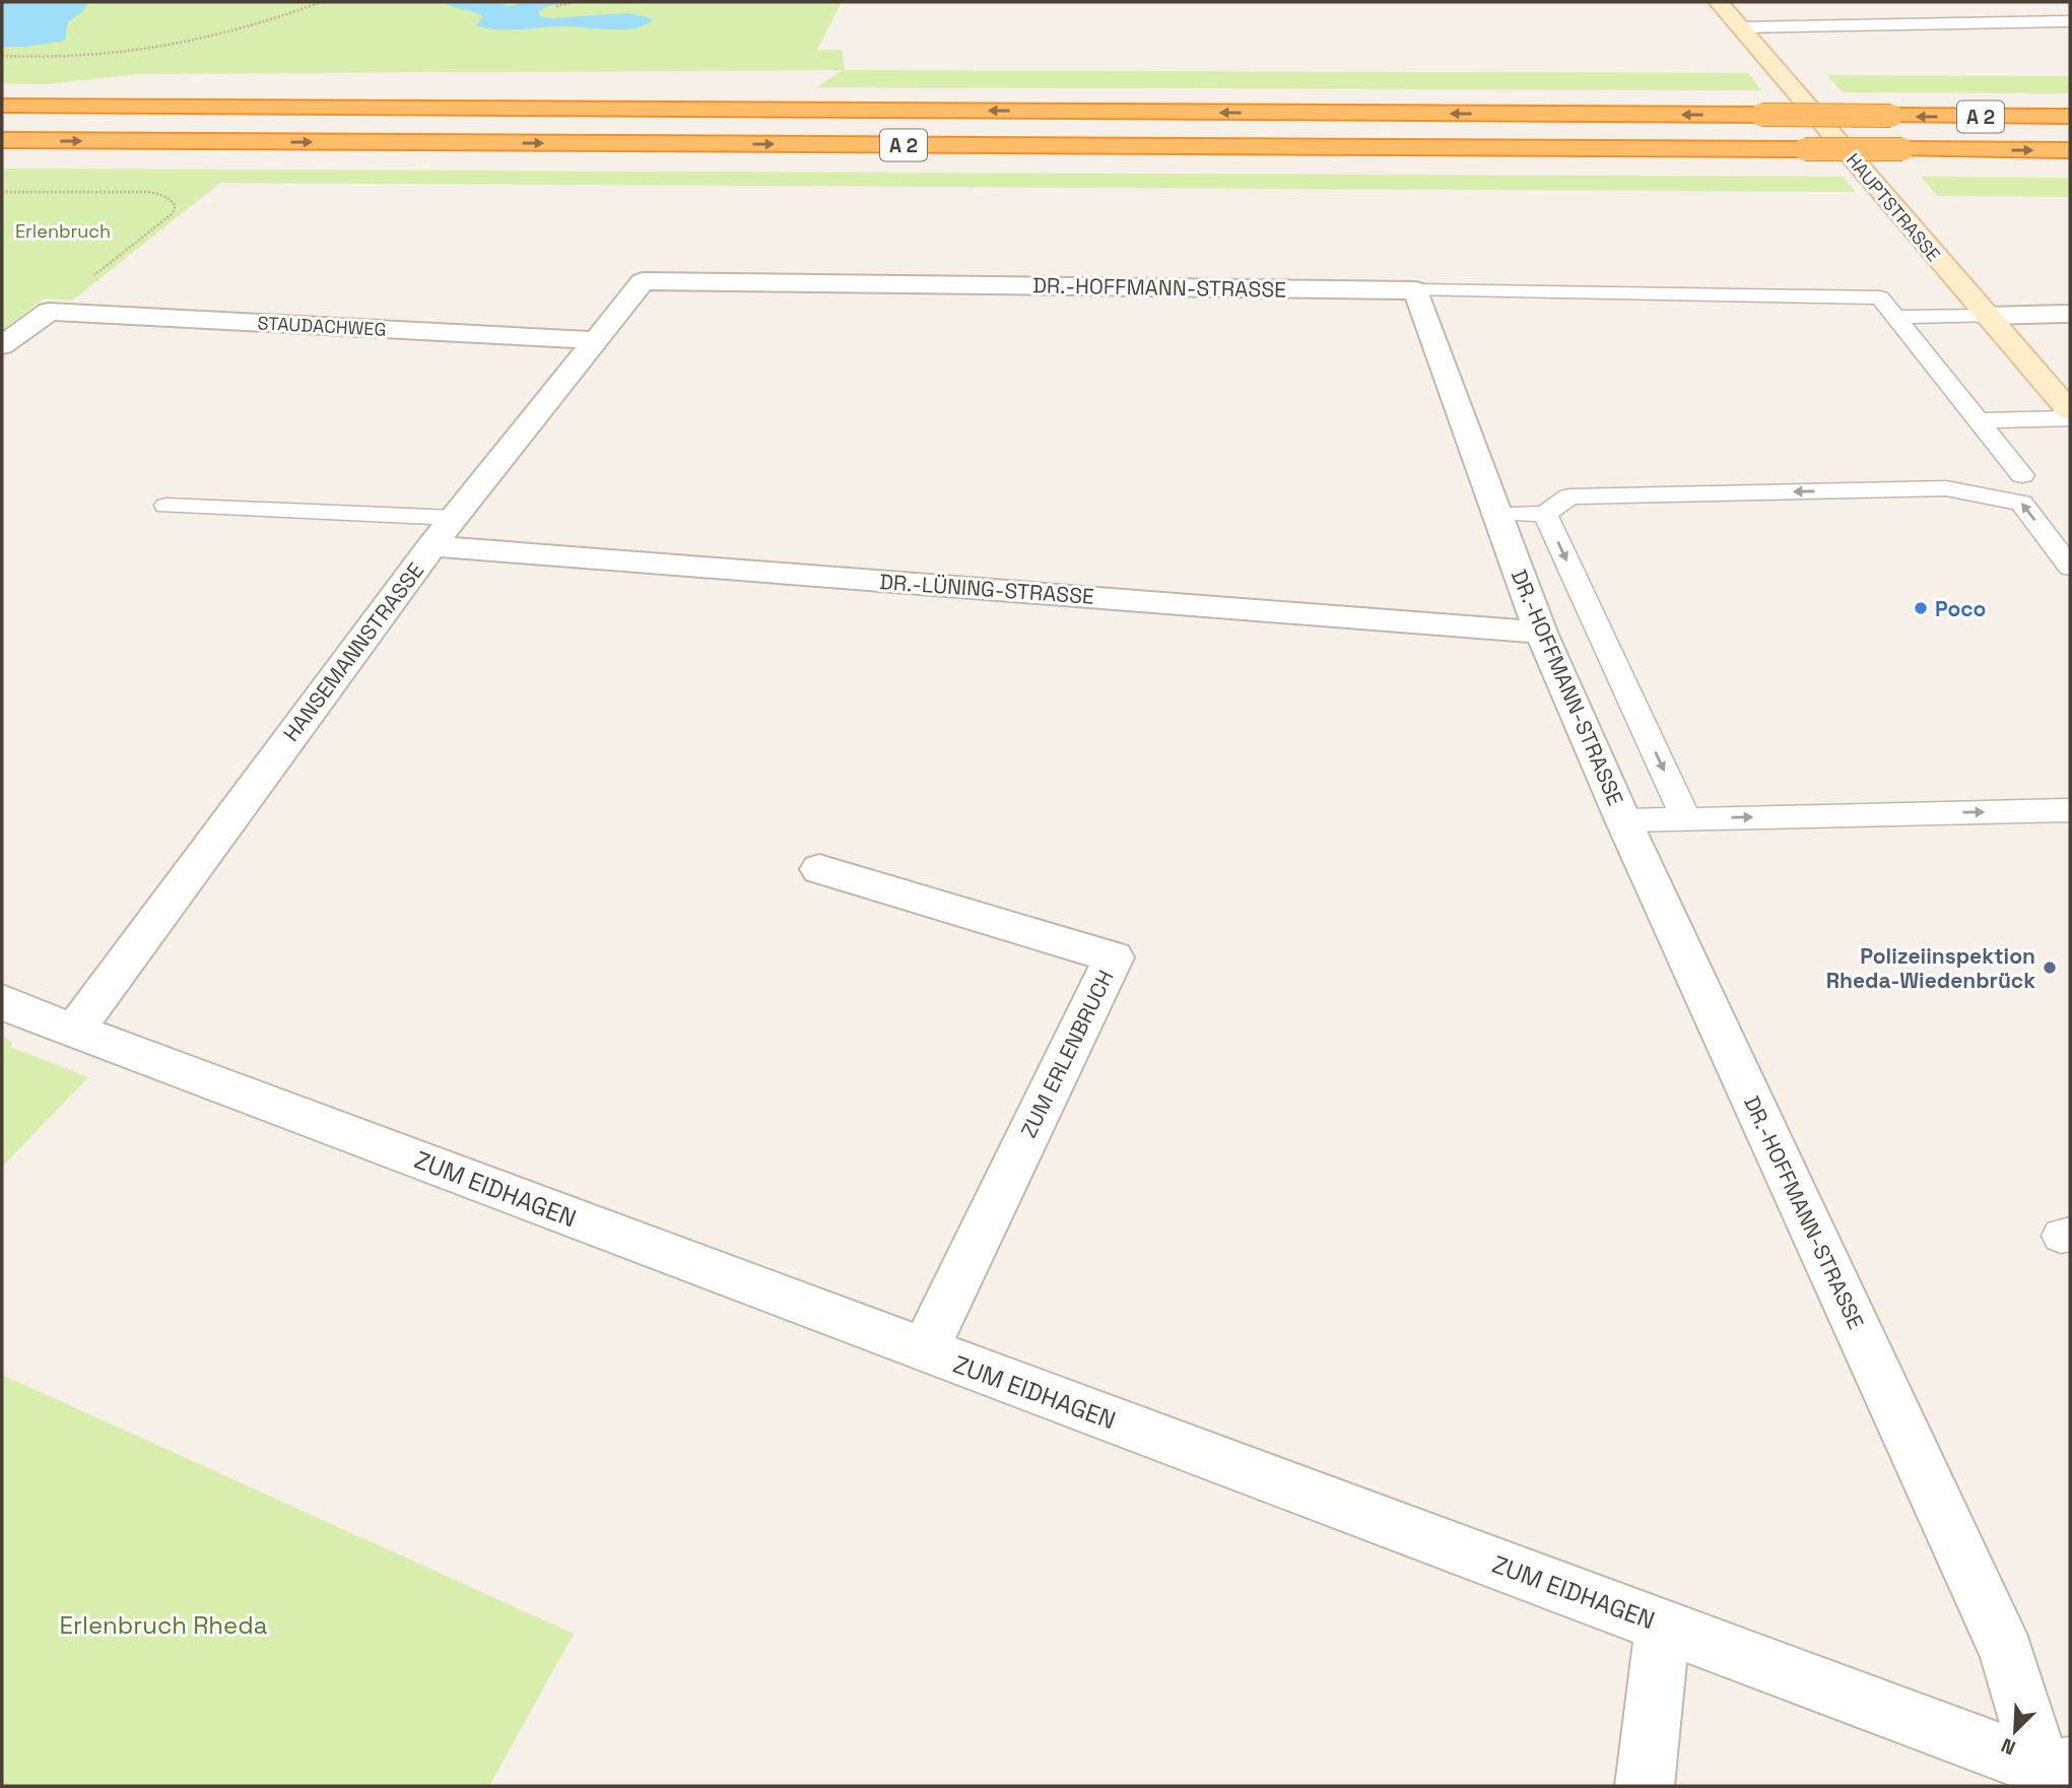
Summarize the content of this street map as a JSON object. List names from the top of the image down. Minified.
{"streets":{"highway":["A 2"],"street":["HAUPTSTRASSE","DR.-HOFFMANN-STRASSE","STAUDACHWEG","DR.-LÜNING-STRASSE","HANSEMANNSTRASSE","ZUM ERLENBRUCH","ZUM EIDHAGEN"]},"crossings":[["DR.-HOFFMANN-STRASSE","DR.-LÜNING-STRASSE"],["DR.-HOFFMANN-STRASSE","HANSEMANNSTRASSE"],["DR.-HOFFMANN-STRASSE","ZUM EIDHAGEN"],["STAUDACHWEG","HANSEMANNSTRASSE"],["DR.-LÜNING-STRASSE","HANSEMANNSTRASSE"],["HANSEMANNSTRASSE","ZUM EIDHAGEN"],["ZUM ERLENBRUCH","ZUM EIDHAGEN"]],"parks":["Erlenbruch","Erlenbruch Rheda"],"places":["Poco","Polizeiinspektion Rheda-Wiedenbrück"],"north":"bottom left"}
